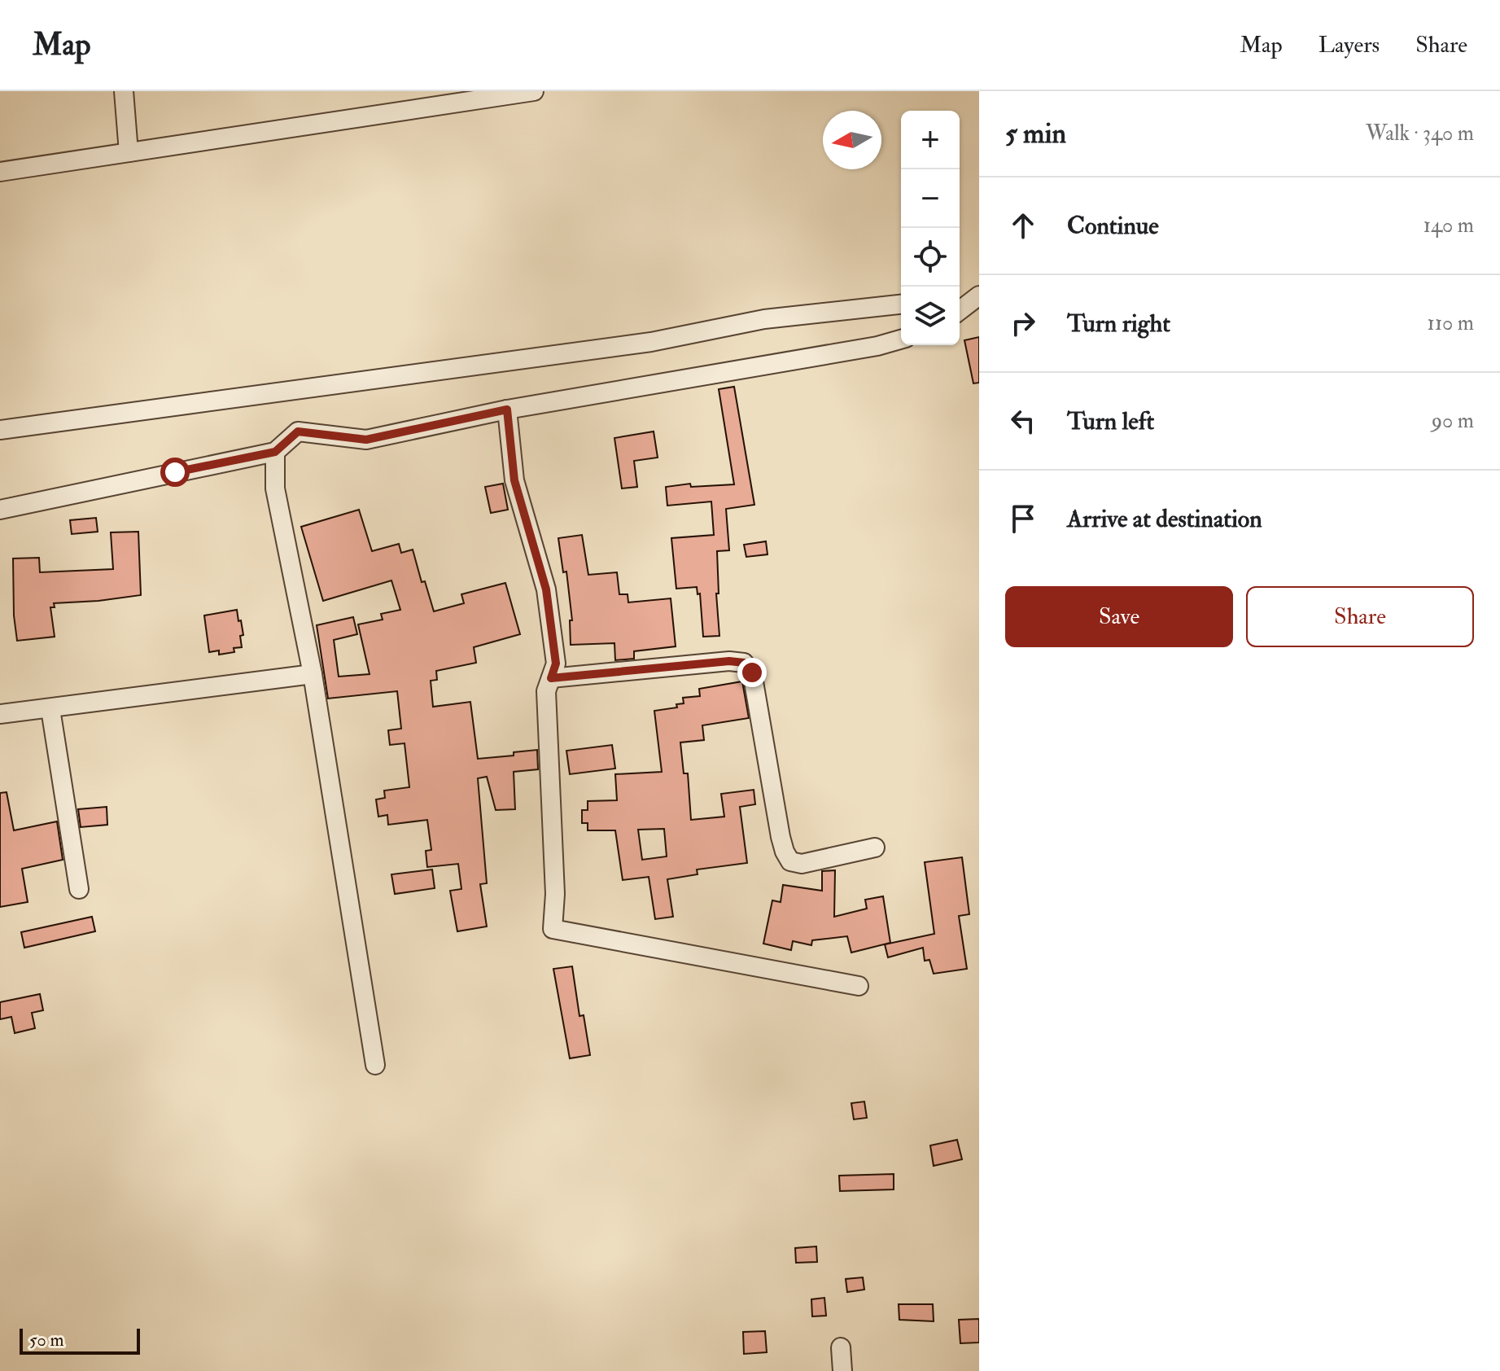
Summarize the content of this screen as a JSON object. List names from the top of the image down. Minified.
{"scale_bar":"50 m","north":"left","page":{"header":"Map","nav":["Map","Layers","Share"],"heading":["5 min","Walk · 340 m"],"map_buttons":["+","−"],"list":[["Continue","140 m"],["Turn right","110 m"],["Turn left","90 m"],"Arrive at destination"],"buttons":["Save","Share"],"scale":"50 m"}}
